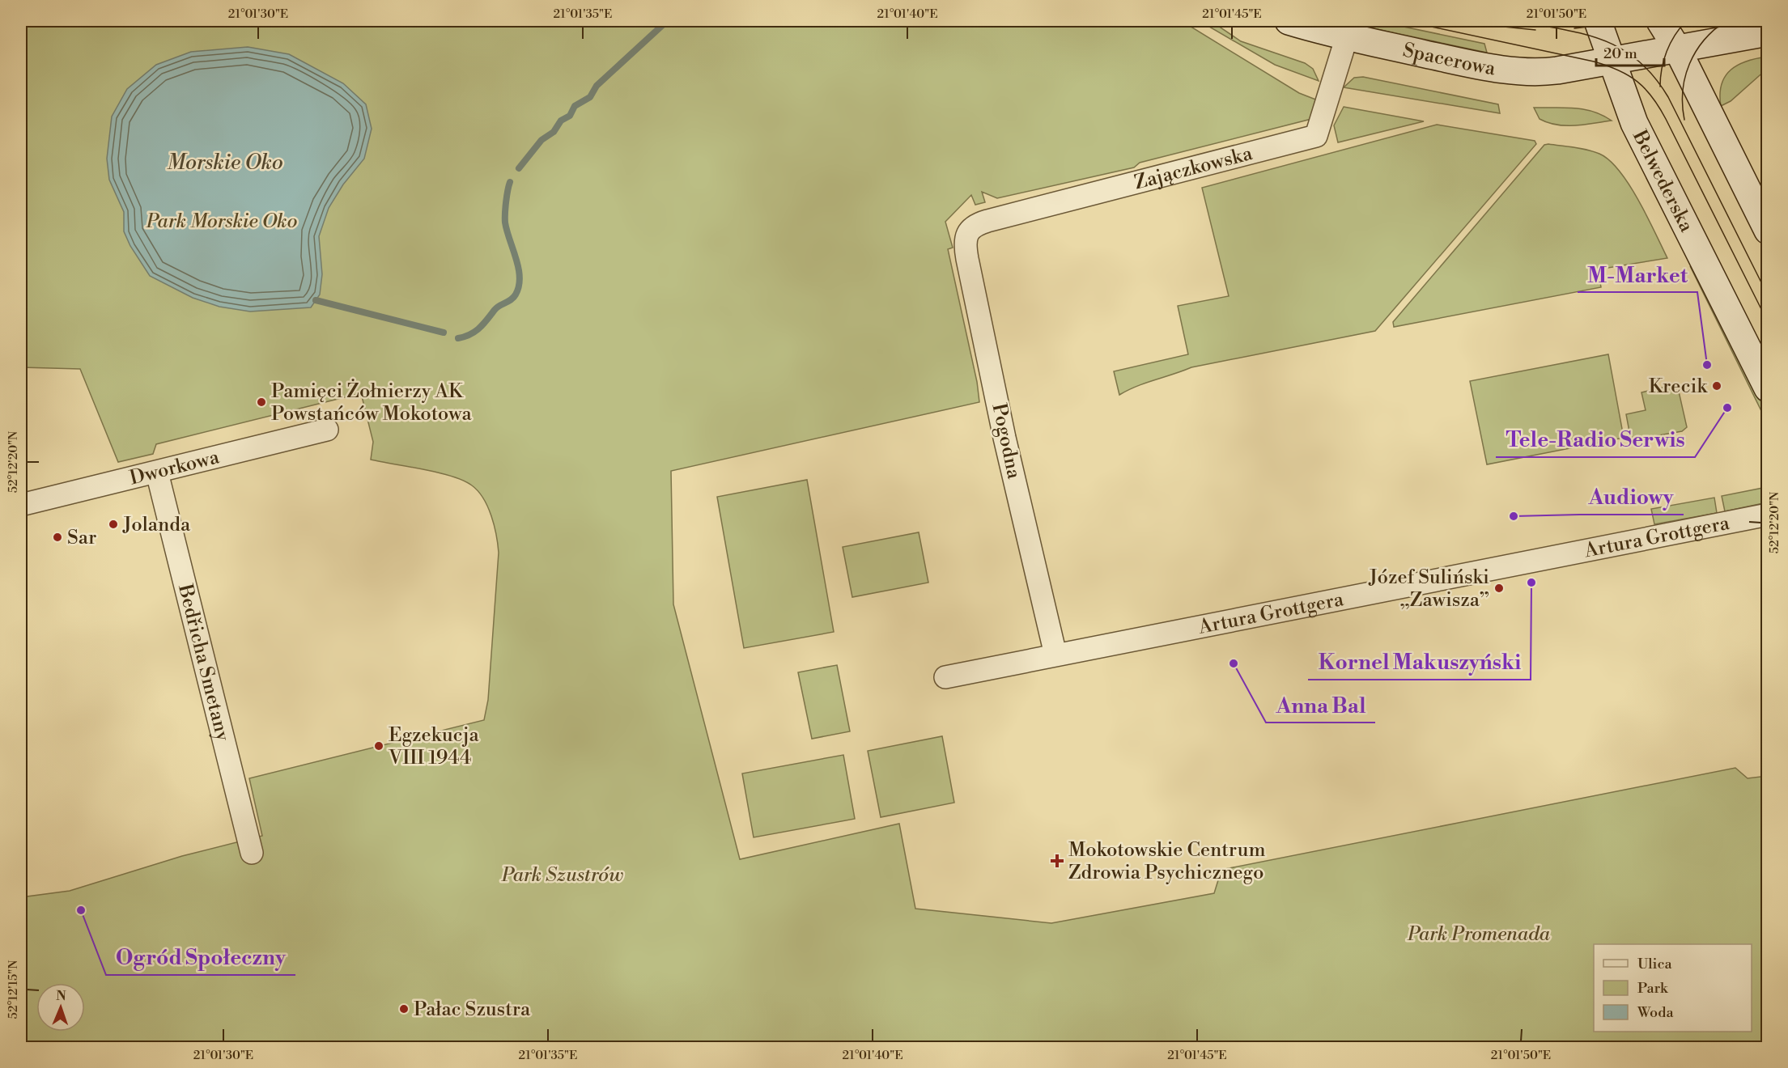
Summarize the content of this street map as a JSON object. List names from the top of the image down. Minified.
{"streets":{"main road":["Spacerowa","Belwederska"],"street":["Zajączkowska","Pogodna","Dworkowa","Artura Grottgera","Bedřicha Smetany"]},"crossings":[["Spacerowa","Zajączkowska"],["Spacerowa","Belwederska"],["Zajączkowska","Pogodna"],["Pogodna","Artura Grottgera"],["Dworkowa","Bedřicha Smetany"]],"water":["Morskie Oko"],"parks":["Park Morskie Oko","Park Szustrów","Park Promenada"],"places":{"other":["M-Market","Krecik","Pamięci Żołnierzy AK Powstańców Mokotowa","Tele-Radio Serwis","Audiowy","Jolanda","Sar","Kornel Makuszyński","Józef Suliński „Zawisza”","Anna Bal","Egzekucja VIII 1944","Ogród Społeczny","Pałac Szustra"],"health":["Mokotowskie Centrum Zdrowia Psychicznego"]},"legend":["Ulica","Park","Woda"],"scale_bar":"20 m","north":"top","coordinates":["21°01'30\"E","21°01'35\"E","21°01'40\"E","21°01'45\"E","21°01'50\"E","52°12'20\"N","52°12'15\"N"]}
